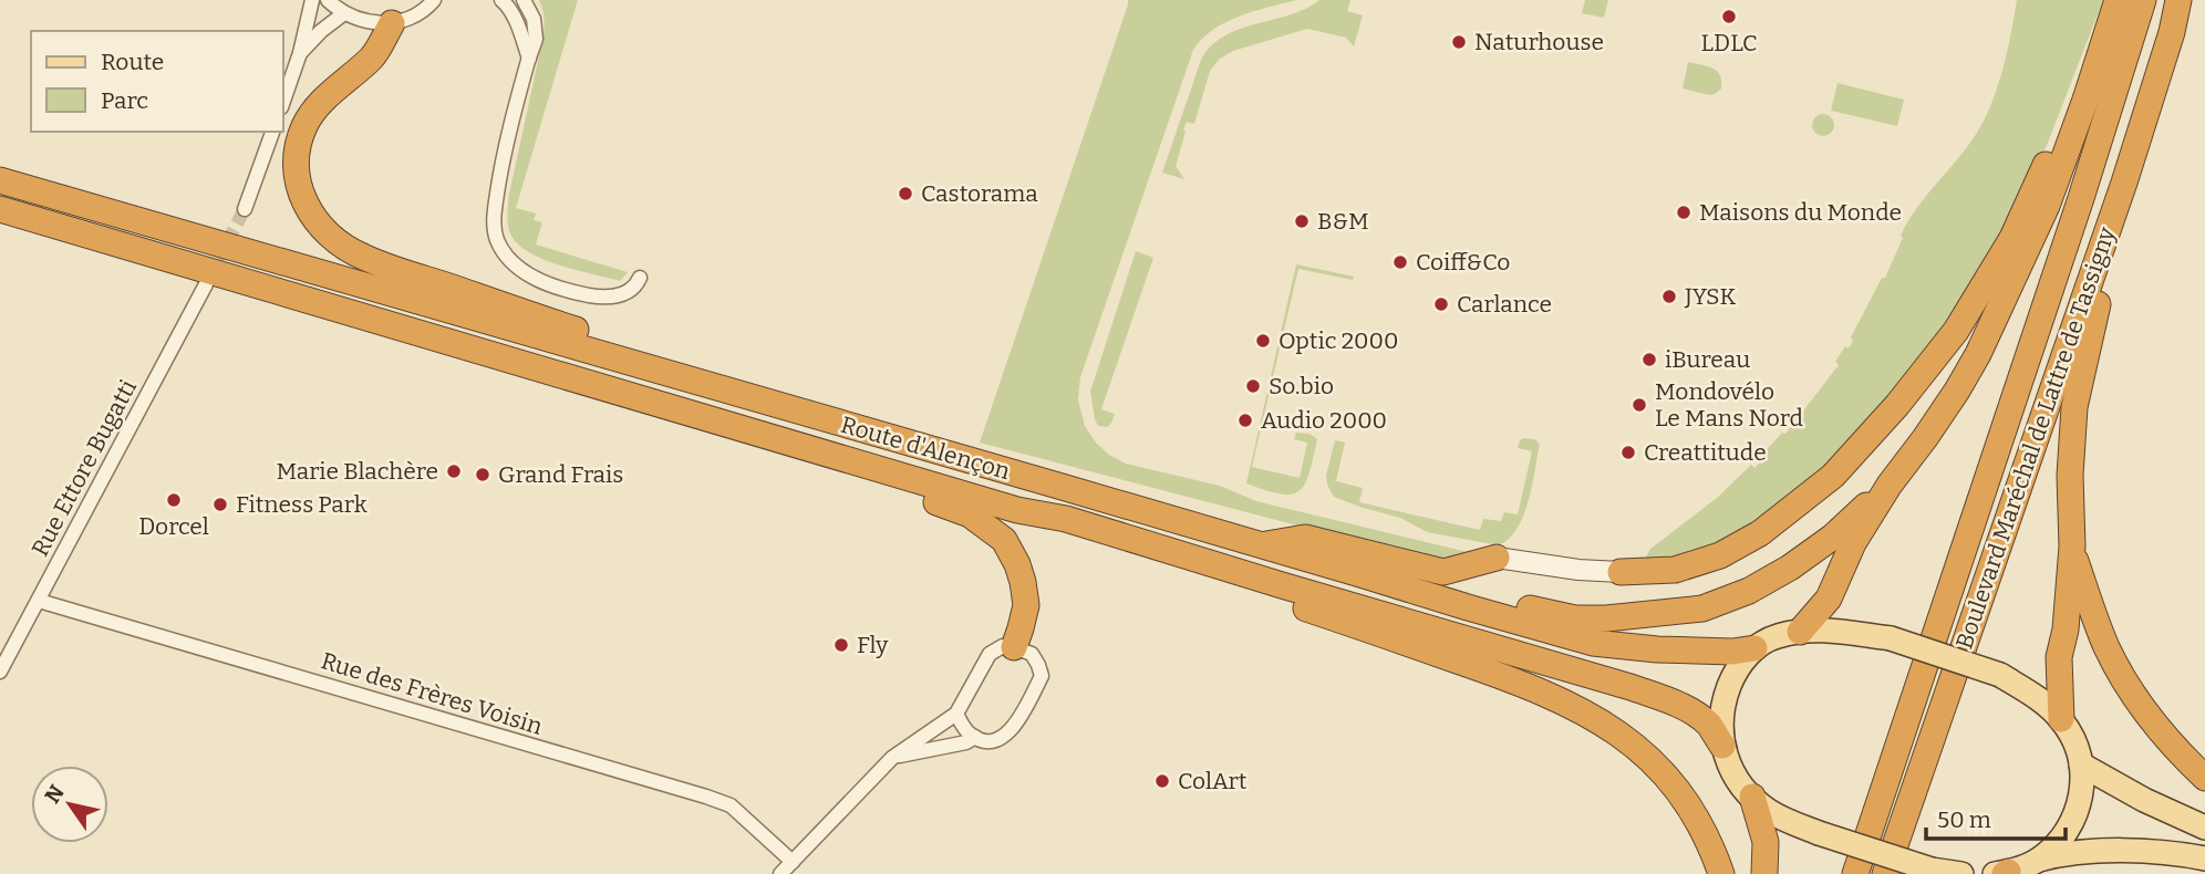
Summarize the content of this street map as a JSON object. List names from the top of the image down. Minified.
{"streets":{"highway":["Boulevard Maréchal de Lattre de Tassigny","Route d'Alençon"],"street":["Rue Ettore Bugatti","Rue des Frères Voisin"]},"crossings":[["Rue Ettore Bugatti","Rue des Frères Voisin"]],"places":["LDLC","Naturhouse","Castorama","Maisons du Monde","B&M","Coiff&Co","JYSK","Carlance","Optic 2000","iBureau","So.bio","Mondovélo Le Mans Nord","Audio 2000","Creattitude","Marie Blachère","Grand Frais","Dorcel","Fitness Park","Fly","ColArt"],"legend":["Route","Parc"],"scale_bar":"50 m","north":"top left"}
